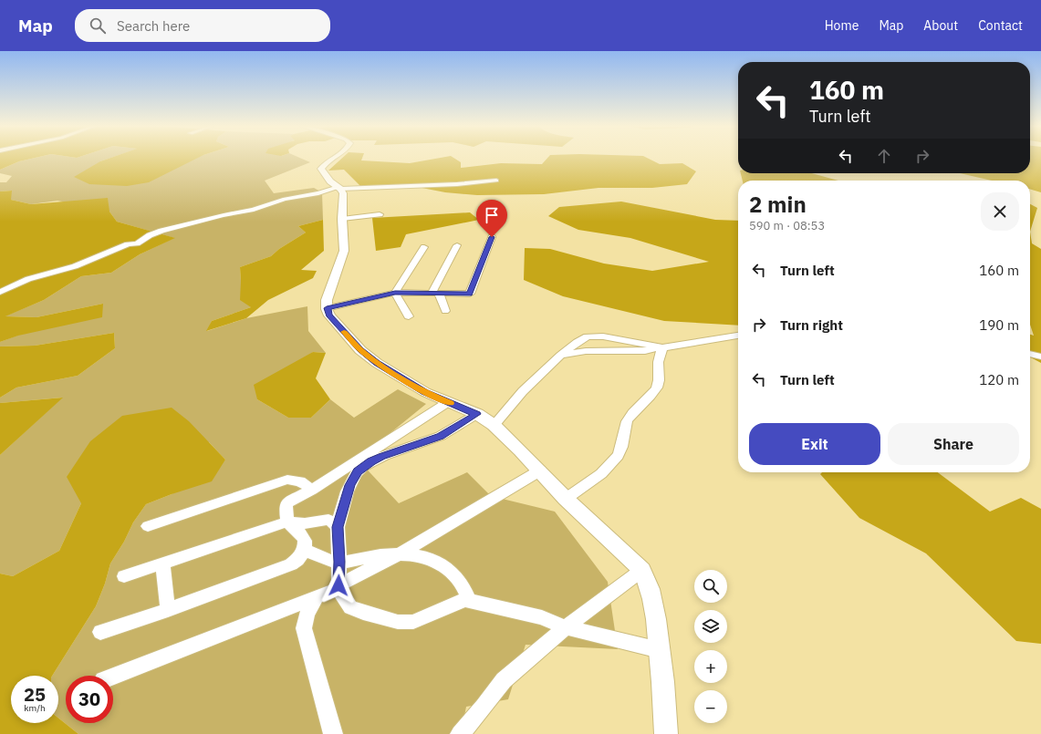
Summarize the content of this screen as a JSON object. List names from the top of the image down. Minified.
{"page":{"header":"Map","search":"Search here","nav":["Home","Map","About","Contact"],"turn":["160 m","Turn left"],"heading":["2 min","590 m · 08:53"],"list":[{"name":"Turn left","value":"160 m"},{"name":"Turn right","value":"190 m"},{"name":"Turn left","value":"120 m"}],"buttons":["Exit","Share"],"map_buttons":["+","−"],"speed":"25 km/h","limit":"30"}}
